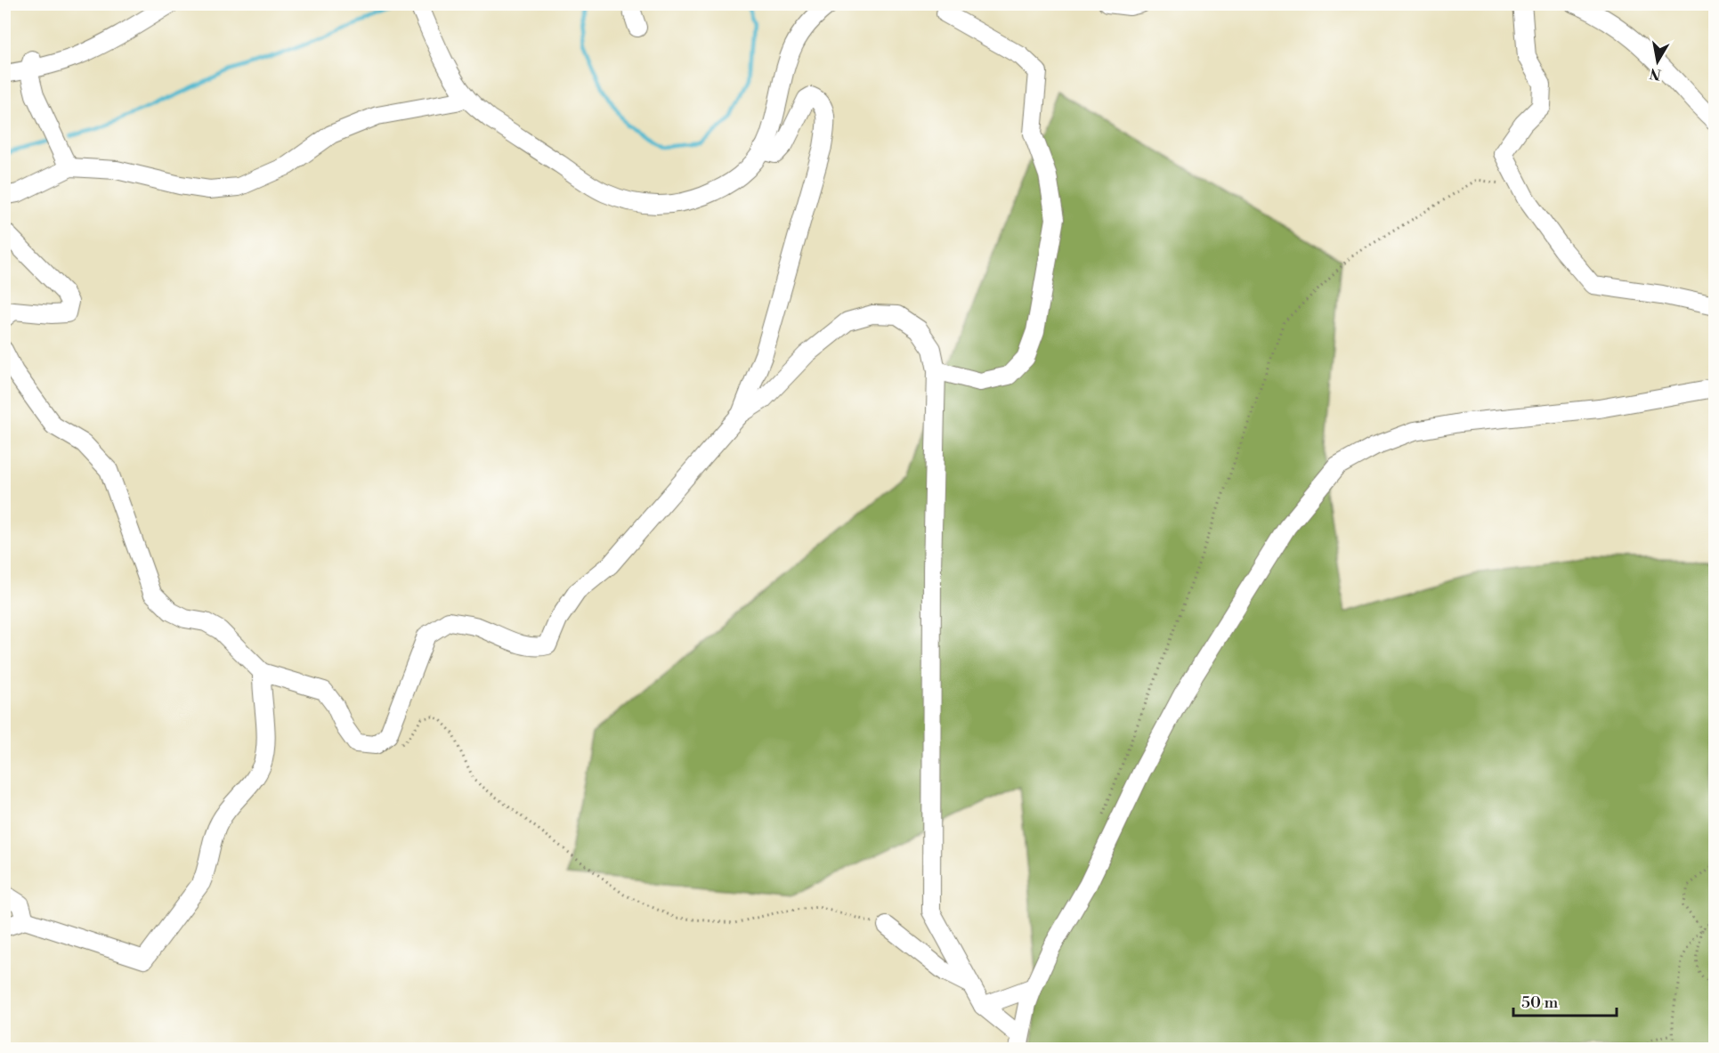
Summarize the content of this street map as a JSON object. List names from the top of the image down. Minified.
{"scale_bar":"50 m","north":"bottom"}
